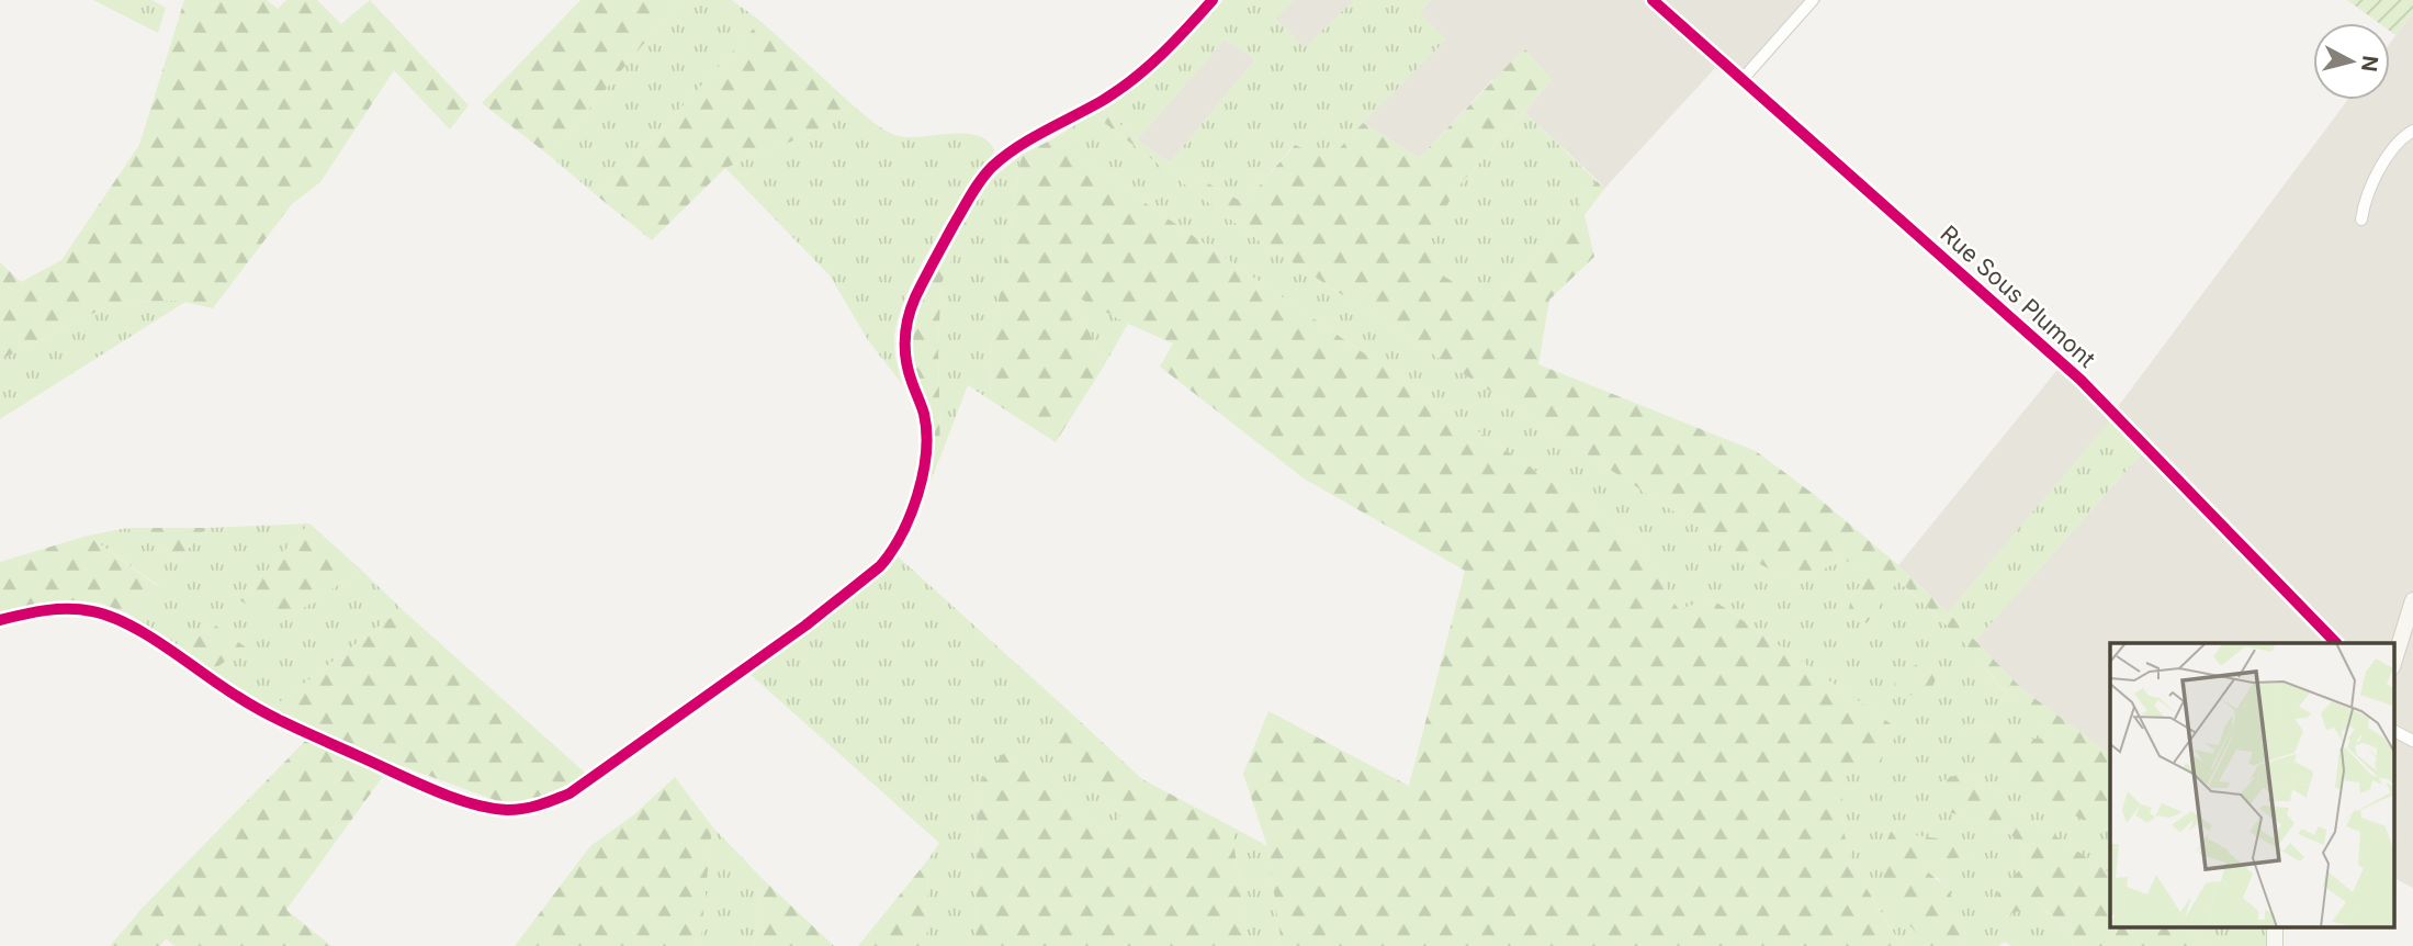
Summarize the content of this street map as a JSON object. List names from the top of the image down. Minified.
{"streets":{"street":["Rue Sous Plumont"]},"north":"right"}
